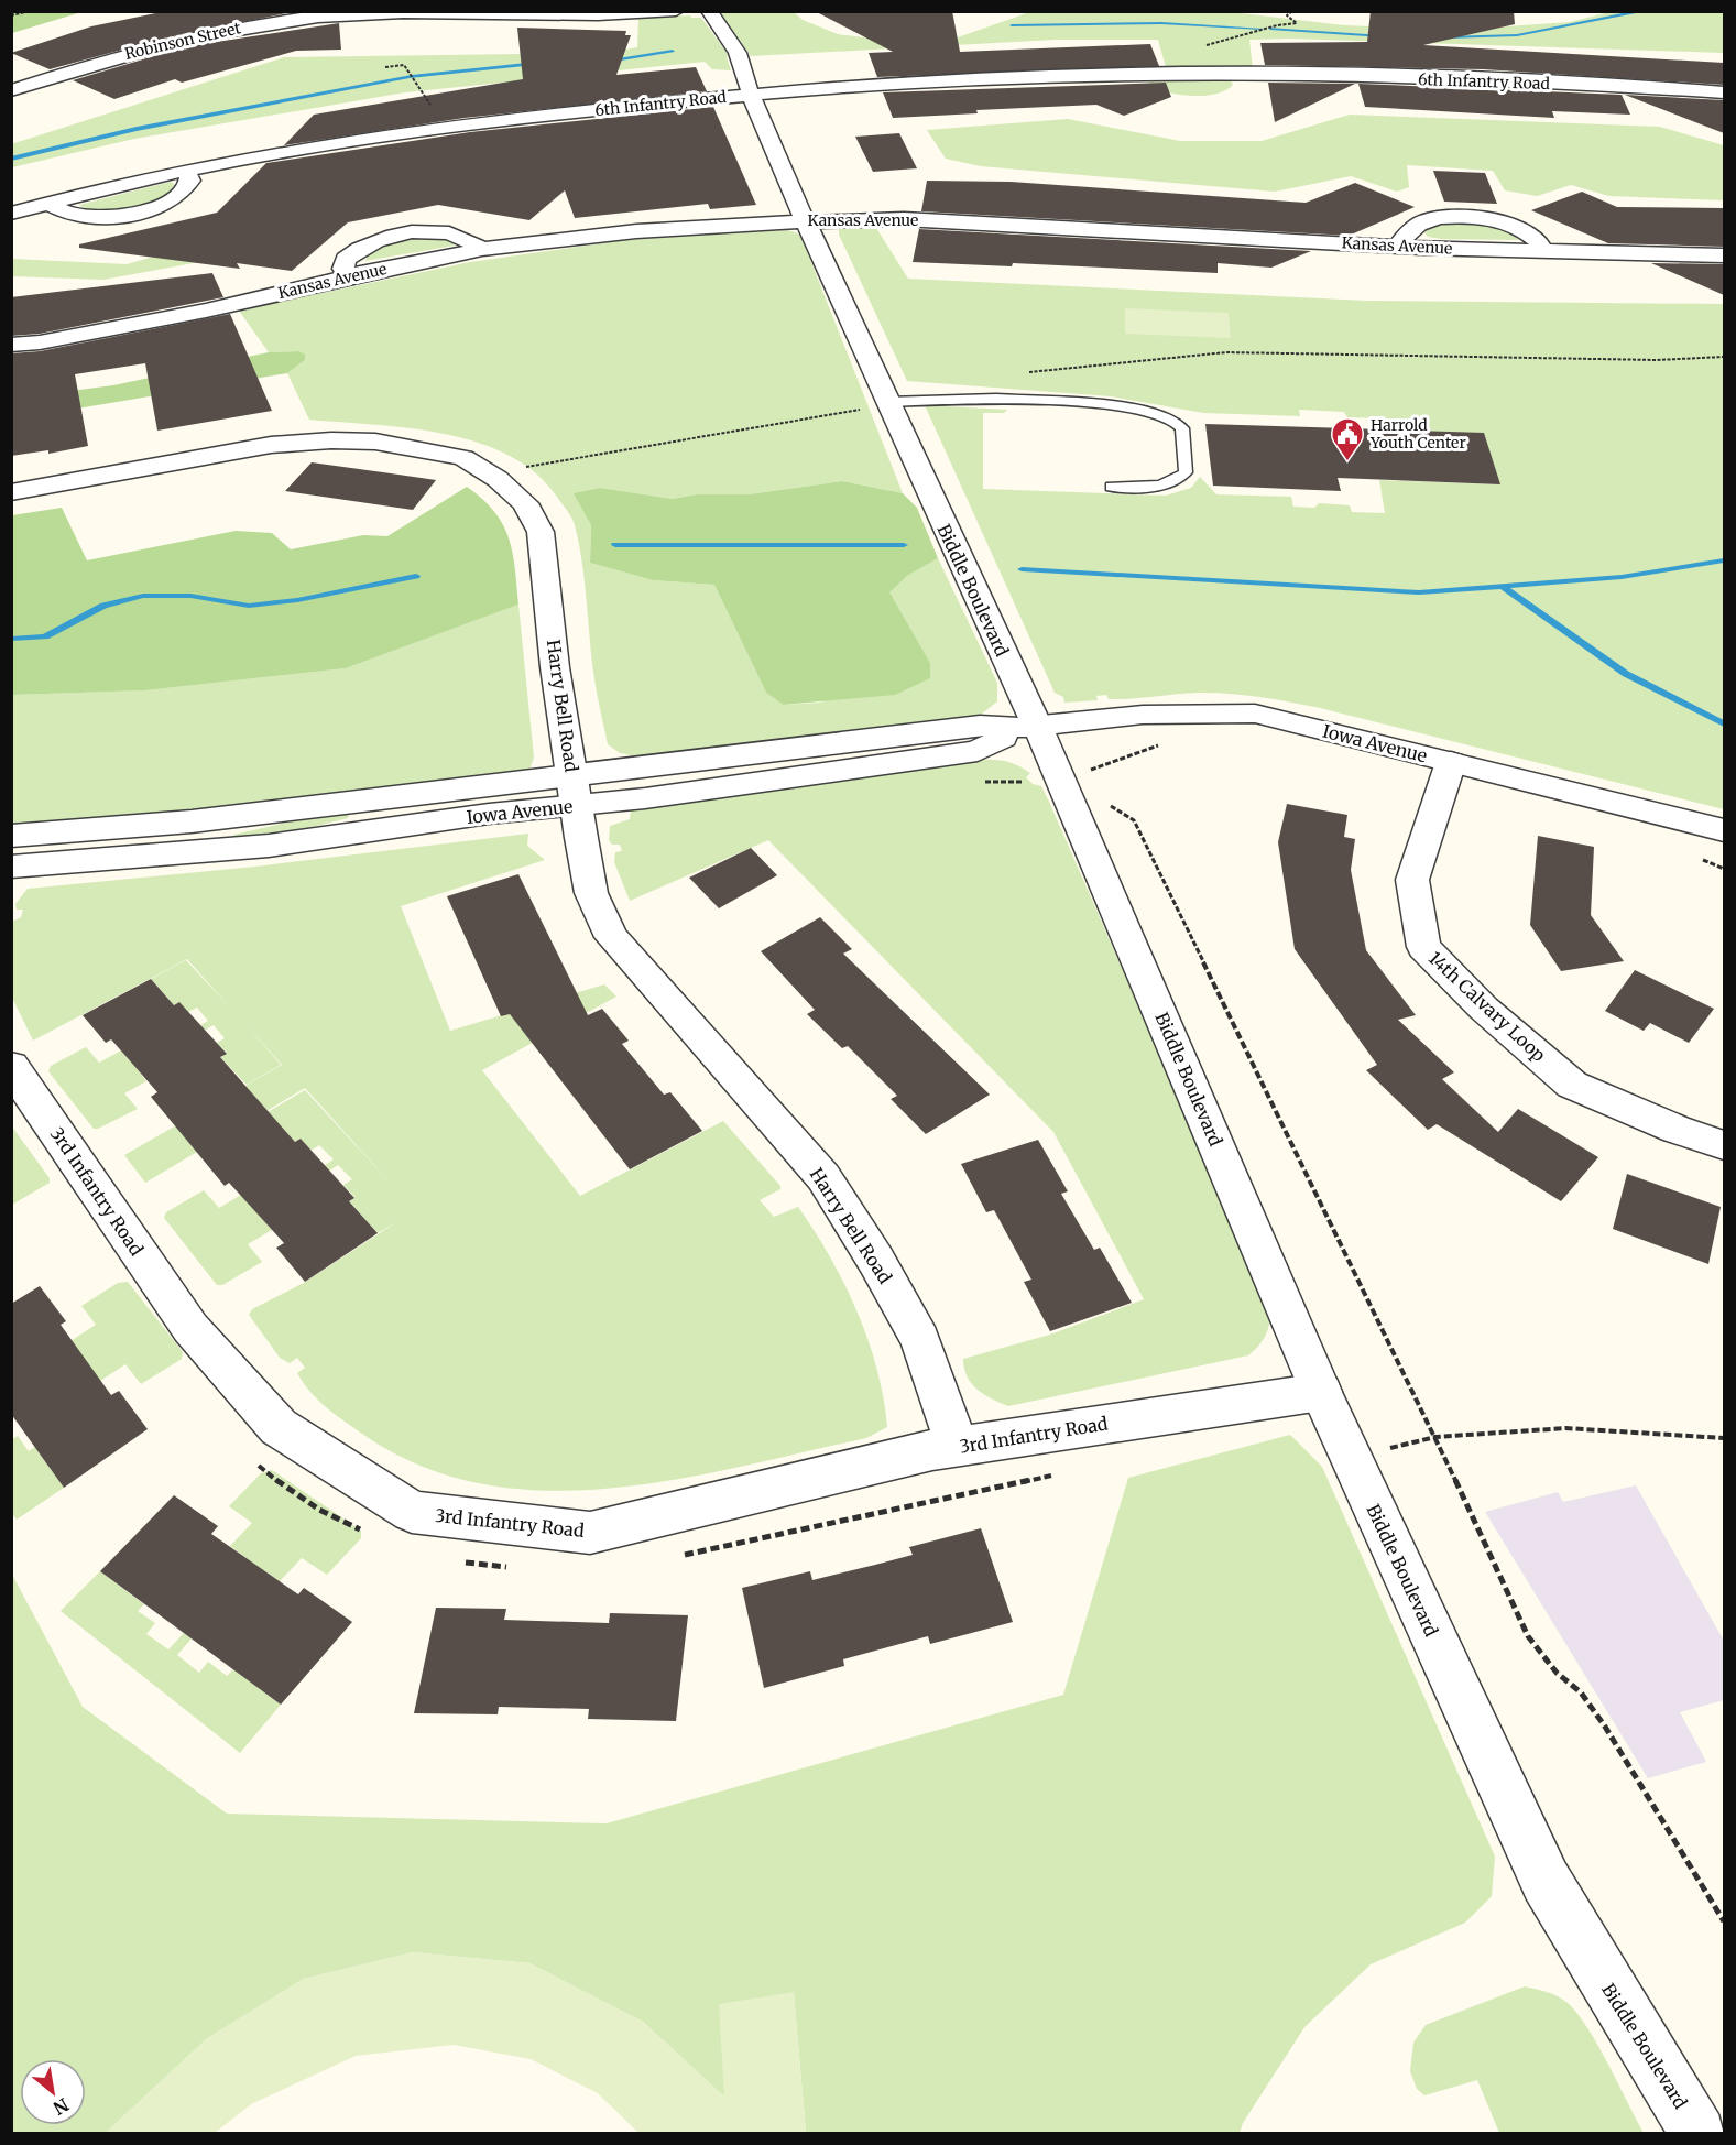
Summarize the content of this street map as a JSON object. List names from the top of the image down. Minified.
{"streets":{"street":["Robinson Street","6th Infantry Road","Kansas Avenue","Biddle Boulevard","Harry Bell Road","Iowa Avenue","14th Calvary Loop","3rd Infantry Road"]},"crossings":[["6th Infantry Road","Biddle Boulevard"],["Kansas Avenue","Biddle Boulevard"],["Biddle Boulevard","Iowa Avenue"],["Biddle Boulevard","3rd Infantry Road"],["Harry Bell Road","Iowa Avenue"],["Harry Bell Road","3rd Infantry Road"],["Iowa Avenue","14th Calvary Loop"]],"places":{"public building":["Harrold Youth Center"]},"north":"bottom right"}
